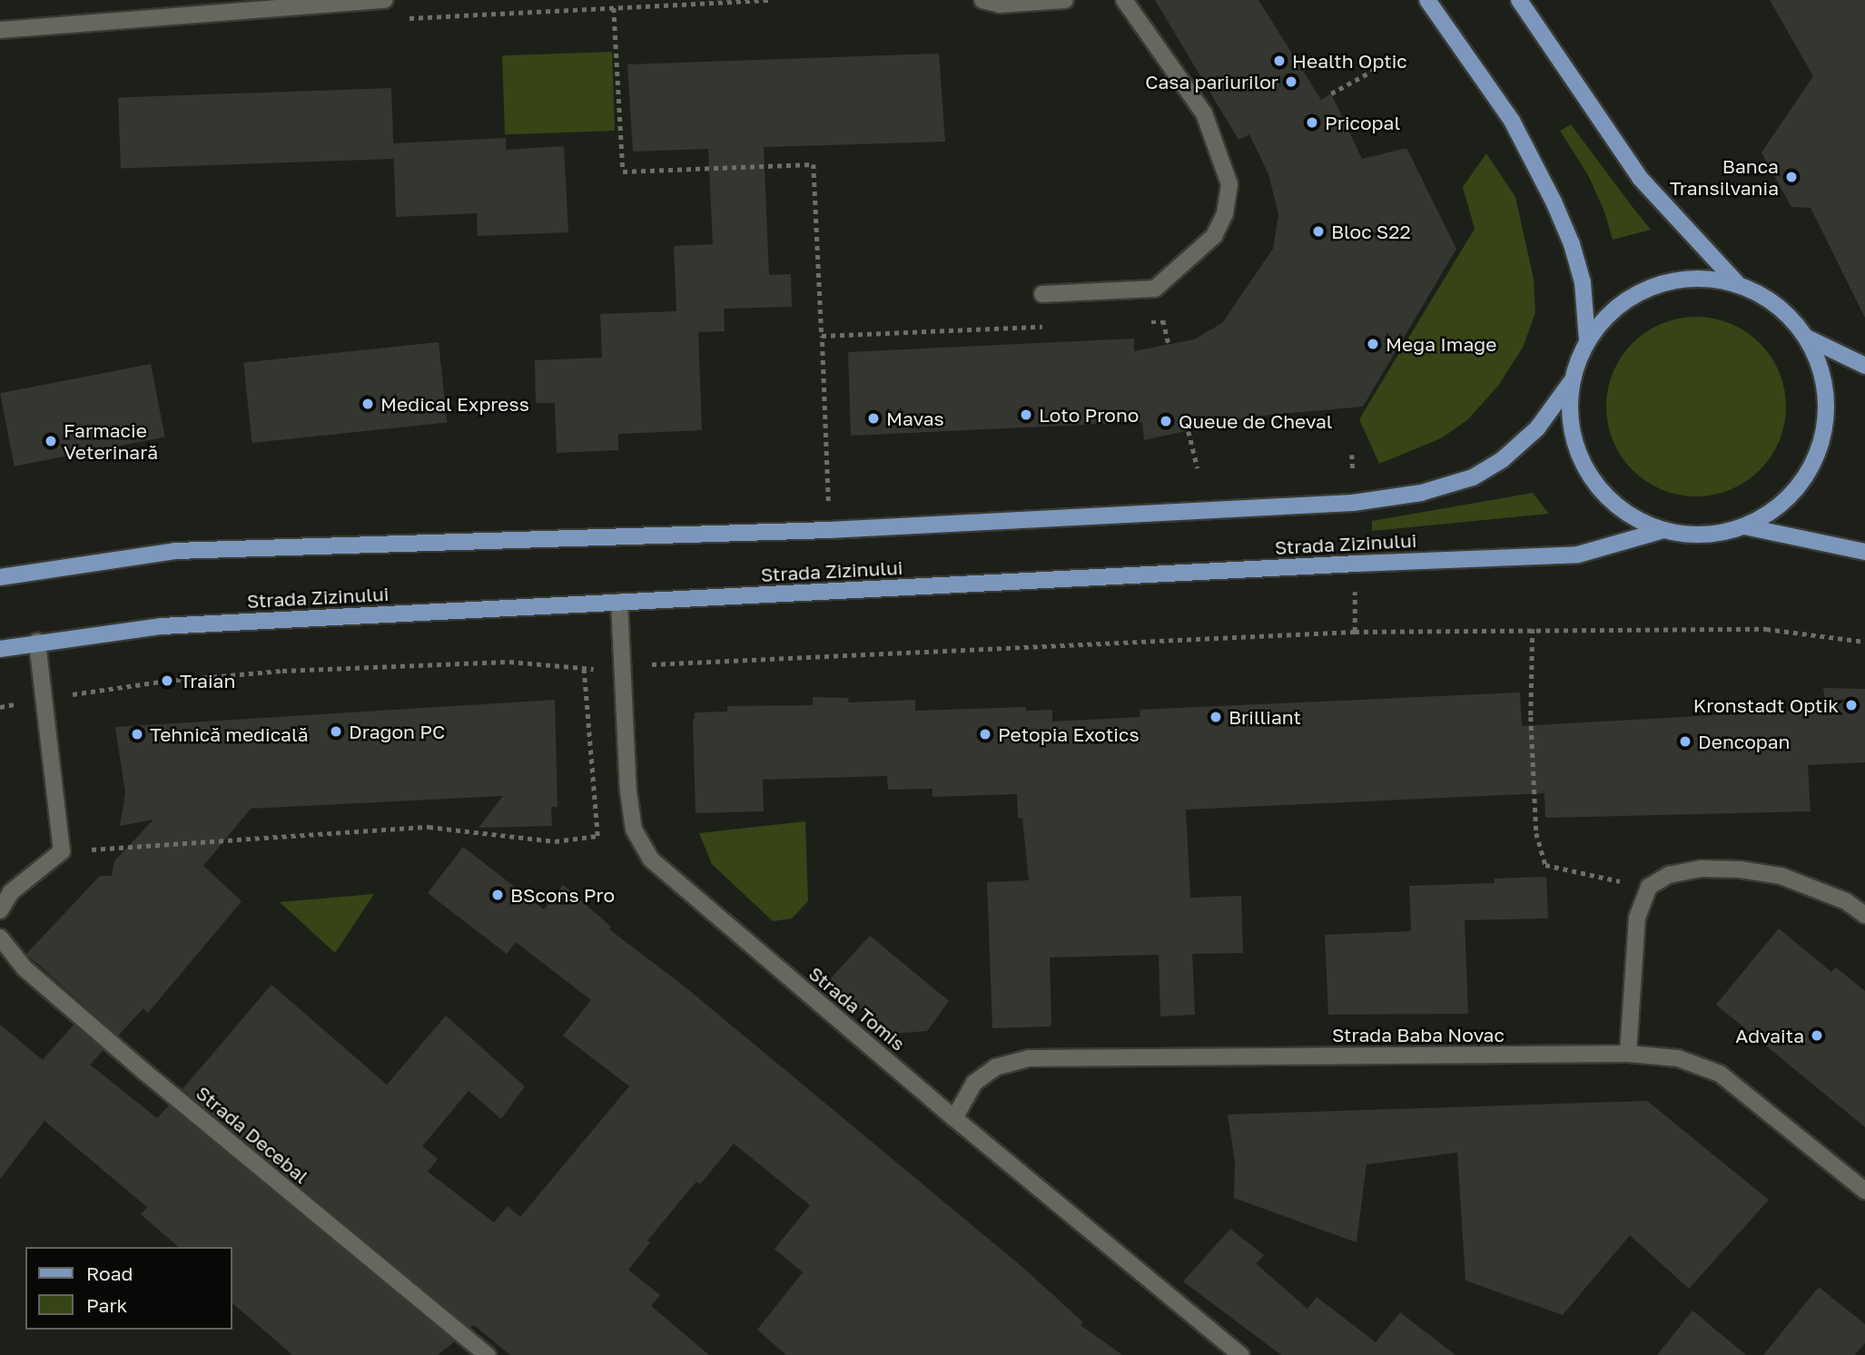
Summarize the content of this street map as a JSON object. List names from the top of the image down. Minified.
{"streets":{"main road":["Strada Zizinului"],"street":["Strada Tomis","Strada Baba Novac","Strada Decebal"]},"crossings":[["Strada Zizinului","Strada Tomis"],["Strada Tomis","Strada Baba Novac"]],"places":["Health Optic","Casa pariurilor","Pricopal","Banca Transilvania","Bloc S22","Mega Image","Medical Express","Loto Prono","Mavas","Queue de Cheval","Farmacie Veterinară","Traian","Kronstadt Optik","Brilliant","Dragon PC","Tehnică medicală","Petopia Exotics","Dencopan","BScons Pro","Advaita"],"legend":["Road","Park"]}
